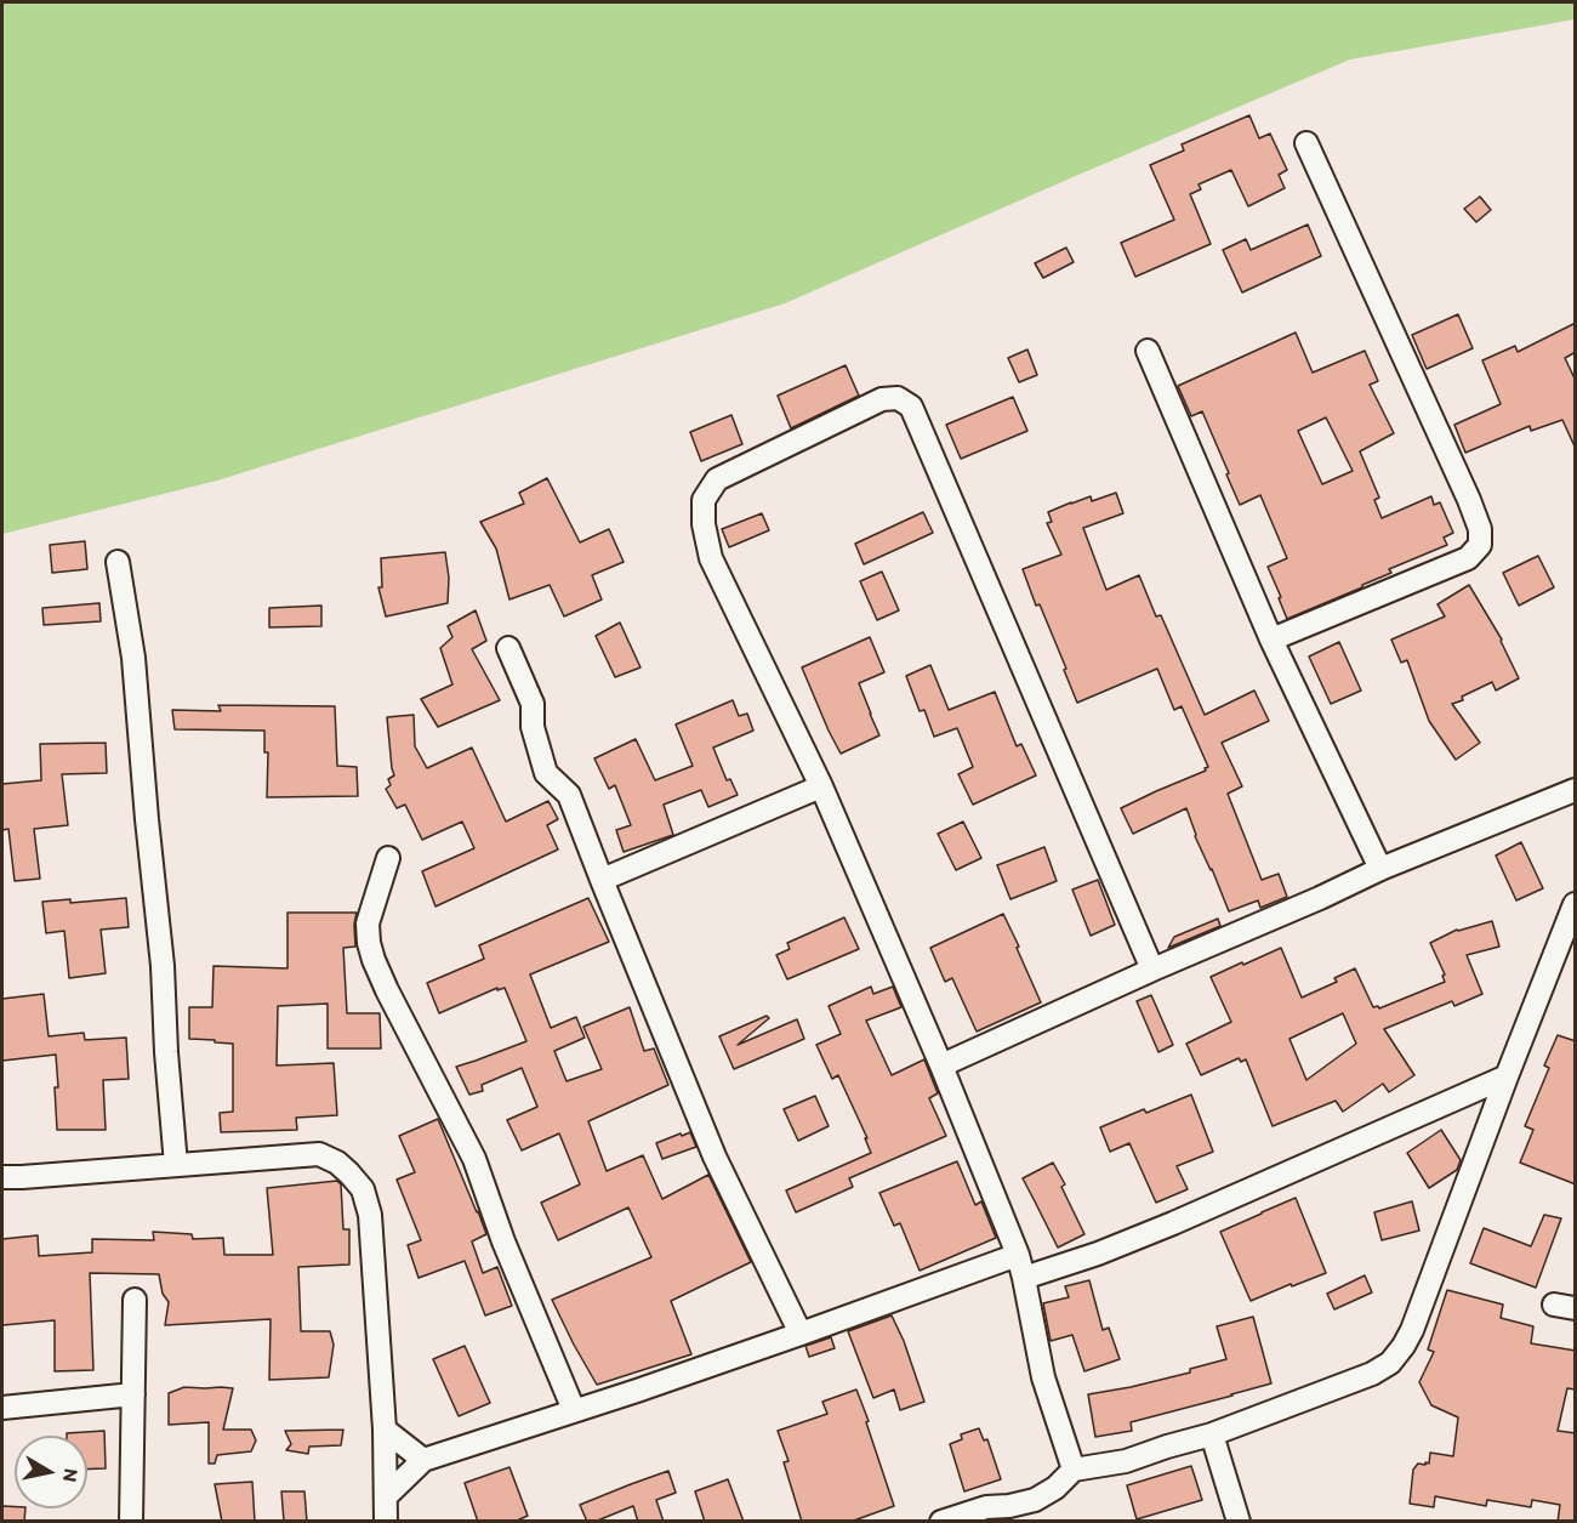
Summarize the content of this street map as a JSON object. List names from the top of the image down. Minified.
{"north":"right"}
